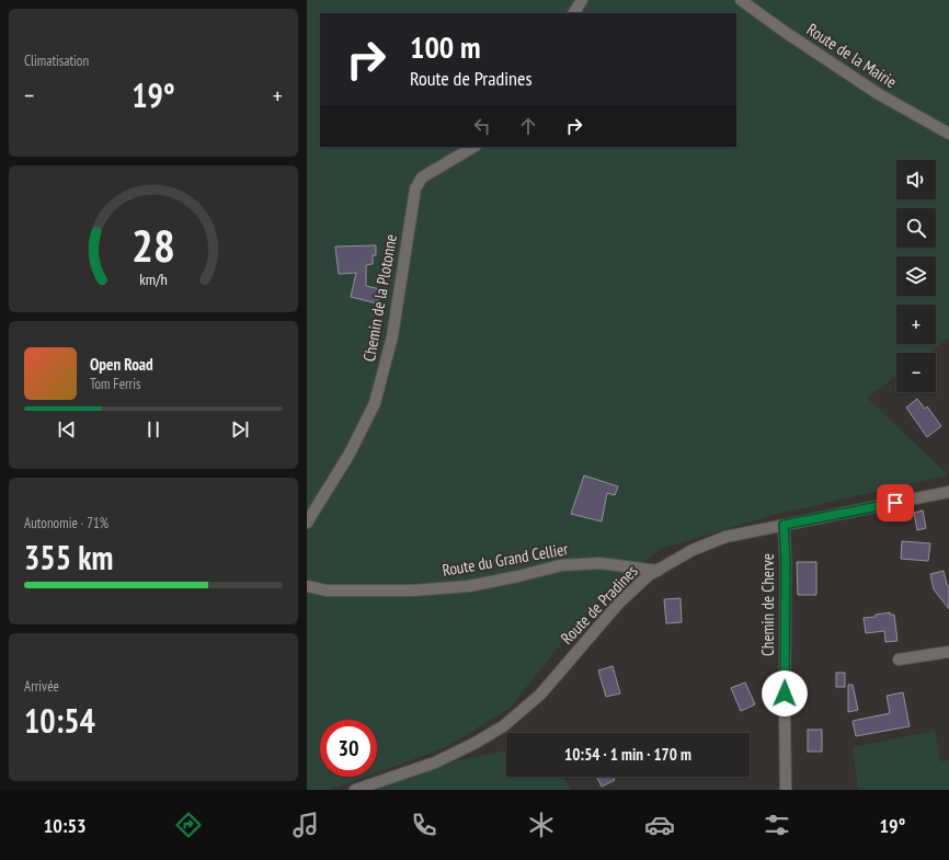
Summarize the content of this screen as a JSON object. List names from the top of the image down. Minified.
{"streets":{"street":["Route de la Mairie","Chemin de la Plotonne","Route du Grand Cellier","Route de Pradines","Chemin de Cherve"]},"crossings":[["Route du Grand Cellier","Route de Pradines"],["Route de Pradines","Chemin de Cherve"]],"page":{"tile":["Climatisation",["Autonomie · 71%","355 km"],["Arrivée","10:54"]],"turn":["100 m","Route de Pradines"],"heat":["−","19°","+"],"map_buttons":["+","−"],"song":["Open Road","Tom Ferris"],"limit":"30","trip":"10:54 · 1 min · 170 m","tabs":["10:53","19°"],"gauge":["28","km/h"]}}
